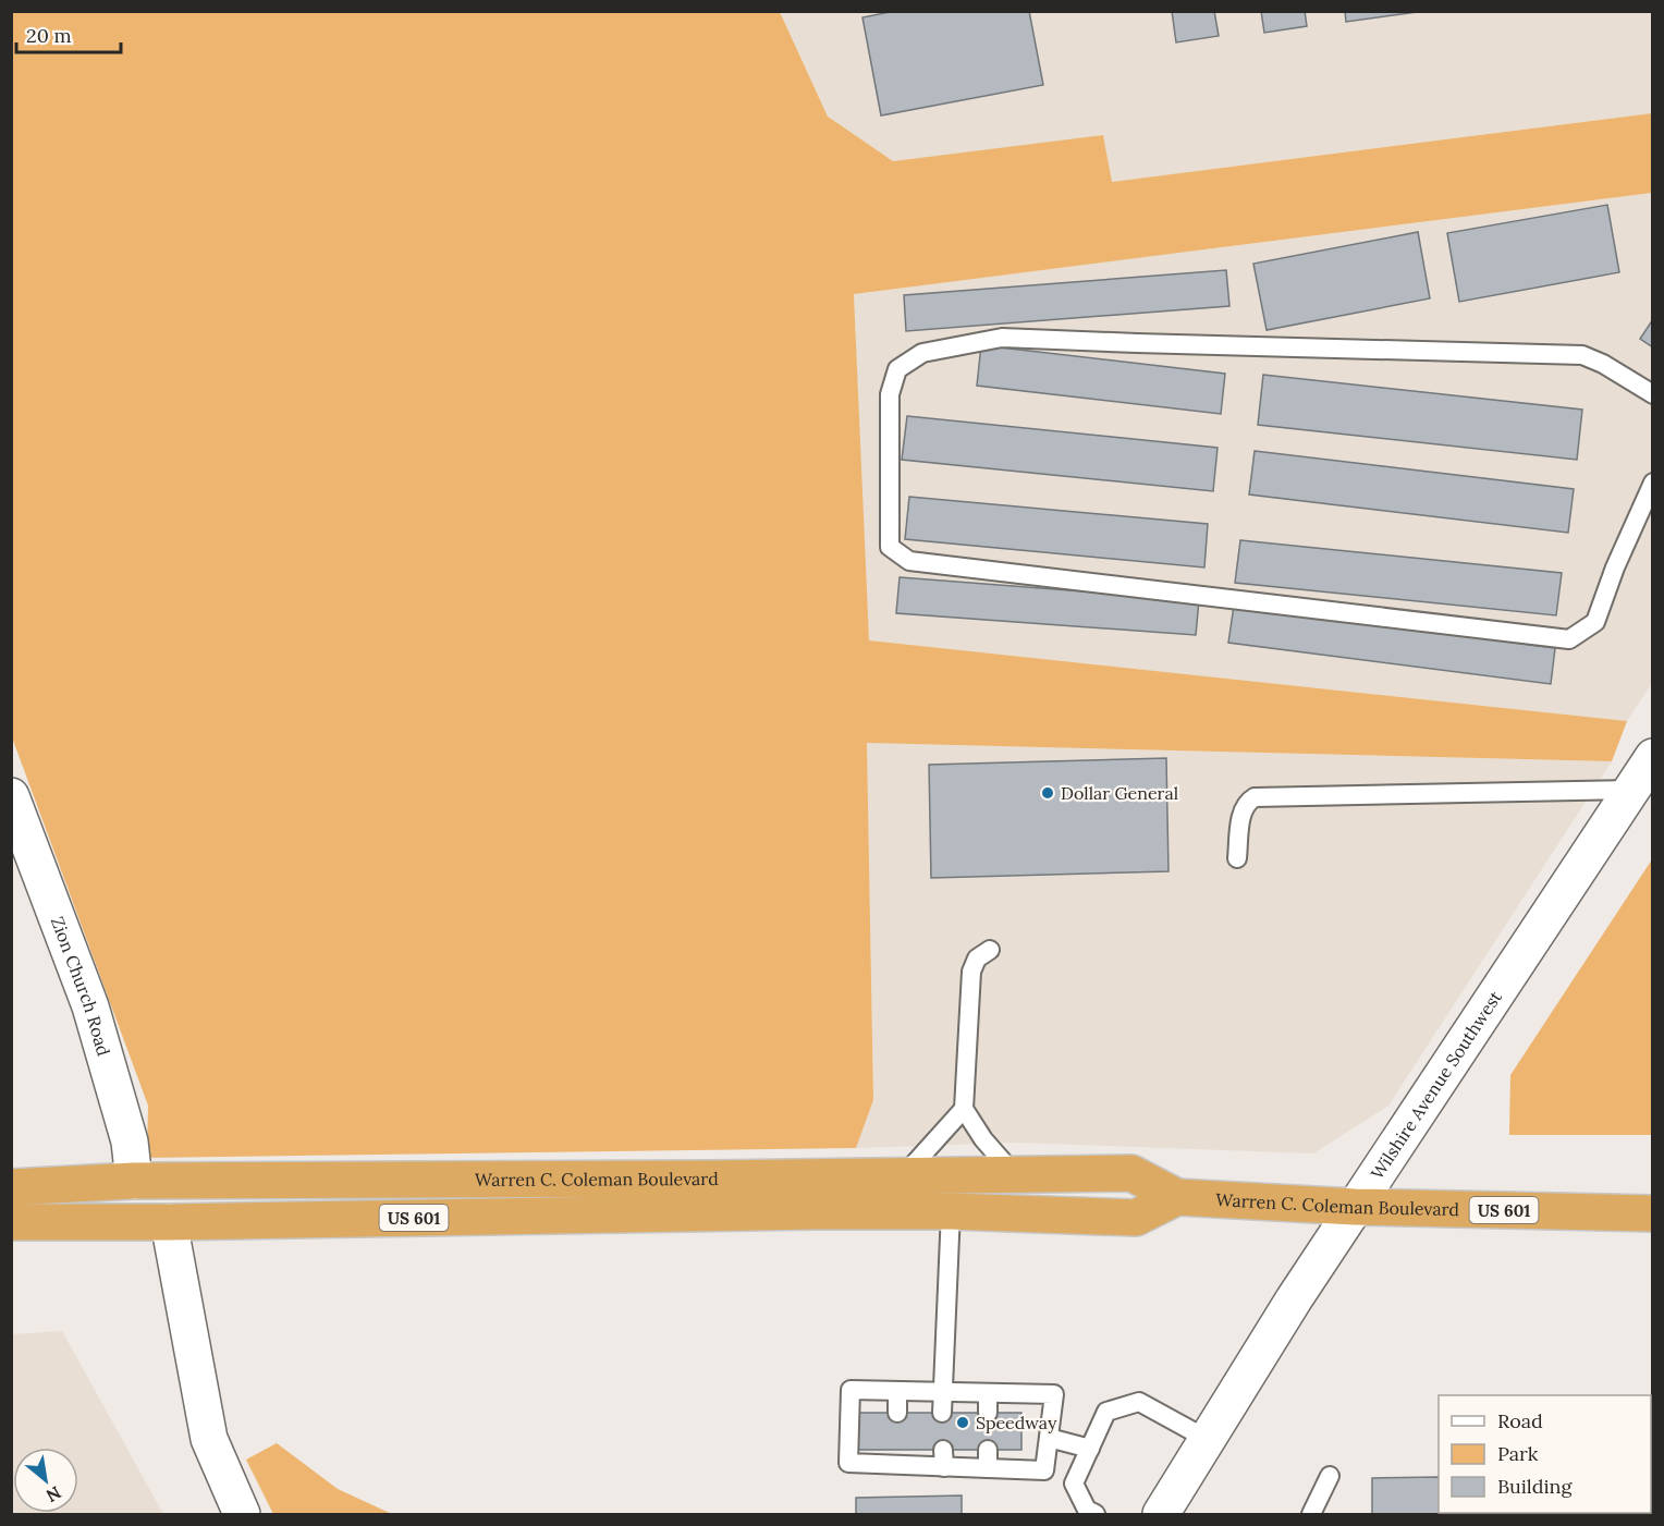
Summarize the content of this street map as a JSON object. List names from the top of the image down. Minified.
{"streets":{"highway":["Warren C. Coleman Boulevard","US 601"],"street":["Zion Church Road","Wilshire Avenue Southwest"]},"crossings":[["Zion Church Road","Warren C. Coleman Boulevard"],["Wilshire Avenue Southwest","Warren C. Coleman Boulevard"]],"places":["Dollar General","Speedway"],"legend":["Road","Park","Building"],"scale_bar":"20 m","north":"bottom right"}
